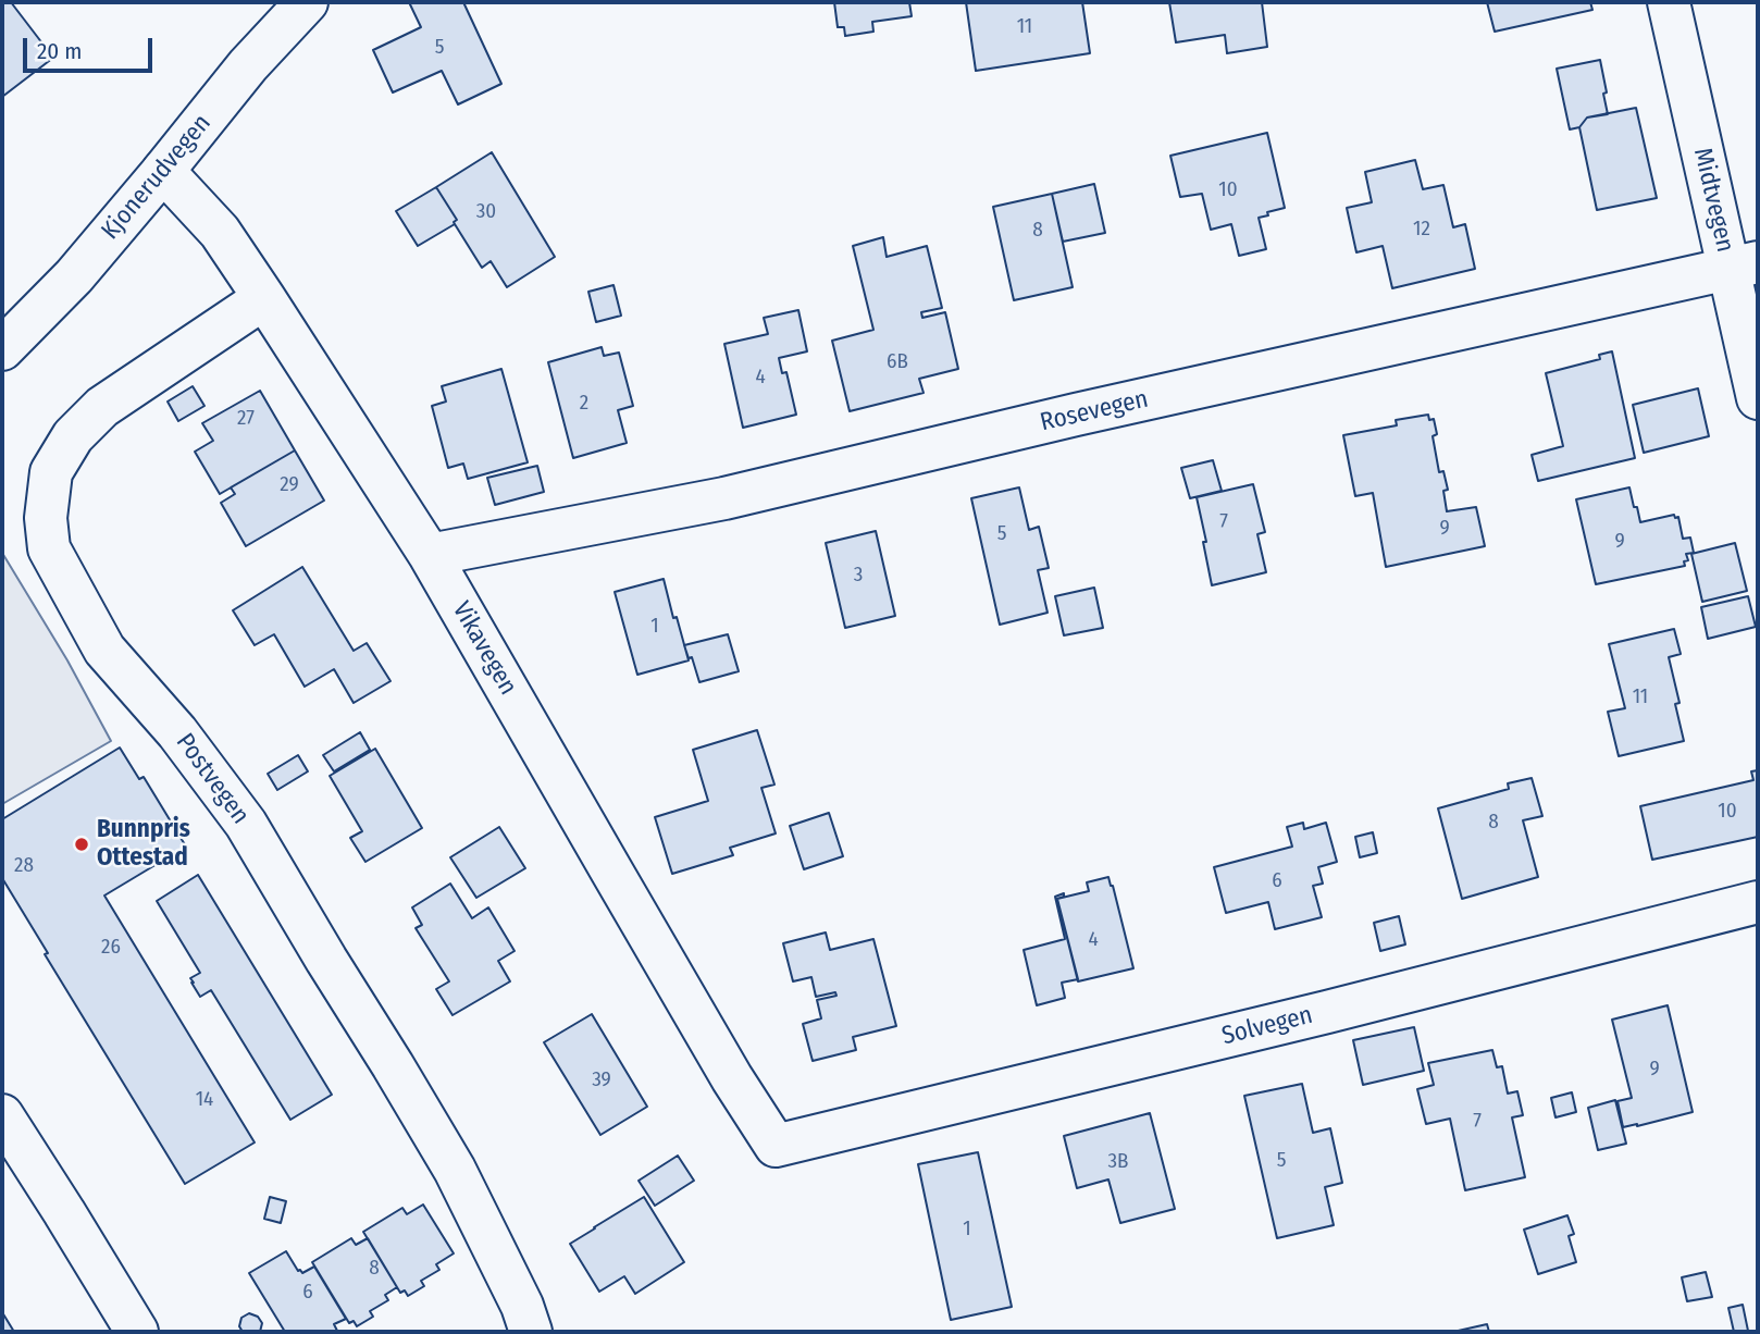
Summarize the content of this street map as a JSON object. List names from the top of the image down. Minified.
{"streets":{"street":["Kjonerudvegen","Midtvegen","Rosevegen","Vikavegen","Postvegen","Solvegen"]},"crossings":[["Kjonerudvegen","Vikavegen"],["Midtvegen","Rosevegen"],["Rosevegen","Vikavegen"],["Vikavegen","Postvegen"],["Vikavegen","Solvegen"]],"places":["Bunnpris Ottestad"],"house_numbers":["11","5","10","30","12","8","6B","4","2","27","29","7","9","5","9","3","1","11","10","8","28","6","4","26","9","39","14","7","5","3B","1","8","6"],"scale_bar":"20 m"}
